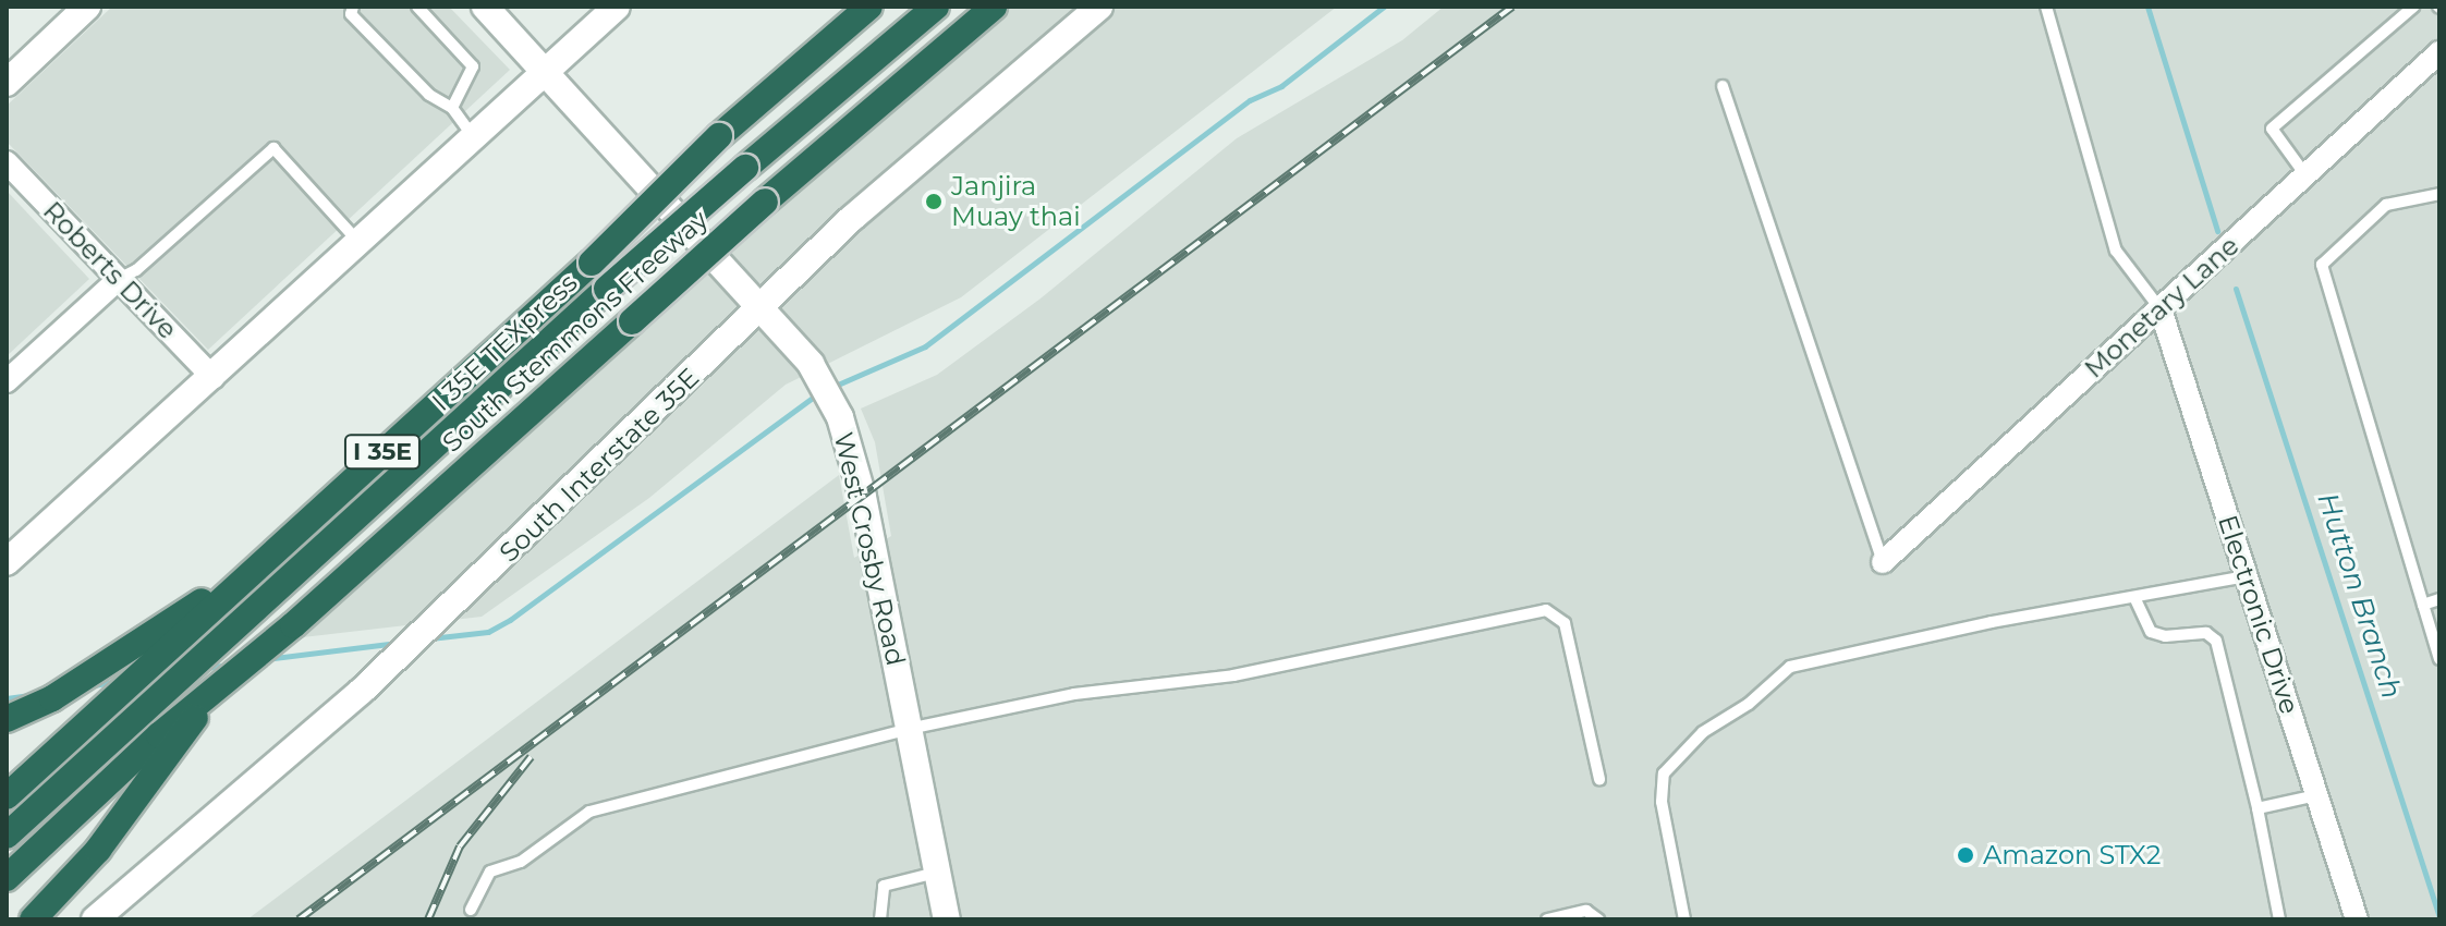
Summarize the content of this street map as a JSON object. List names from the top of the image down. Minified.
{"streets":{"highway":["South Stemmons Freeway","I 35E TEXpress","I 35E"],"main road":["South Interstate 35E","West Crosby Road"],"street":["Roberts Drive","Monetary Lane","Electronic Drive"]},"crossings":[["Monetary Lane","Electronic Drive"],["South Interstate 35E","West Crosby Road"]],"water":["Hutton Branch"],"places":["Janjira Muay thai","Amazon STX2"]}
